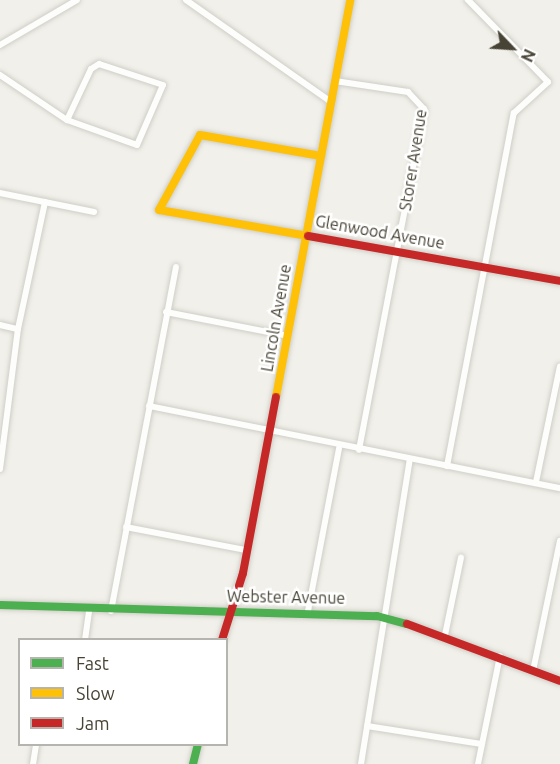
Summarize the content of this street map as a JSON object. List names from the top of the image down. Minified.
{"streets":{"street":["Storer Avenue","Glenwood Avenue","Lincoln Avenue","Webster Avenue"]},"crossings":[["Storer Avenue","Glenwood Avenue"],["Storer Avenue","Lincoln Avenue"],["Glenwood Avenue","Lincoln Avenue"],["Lincoln Avenue","Webster Avenue"]],"legend":["Fast","Slow","Jam"],"north":"bottom right"}
